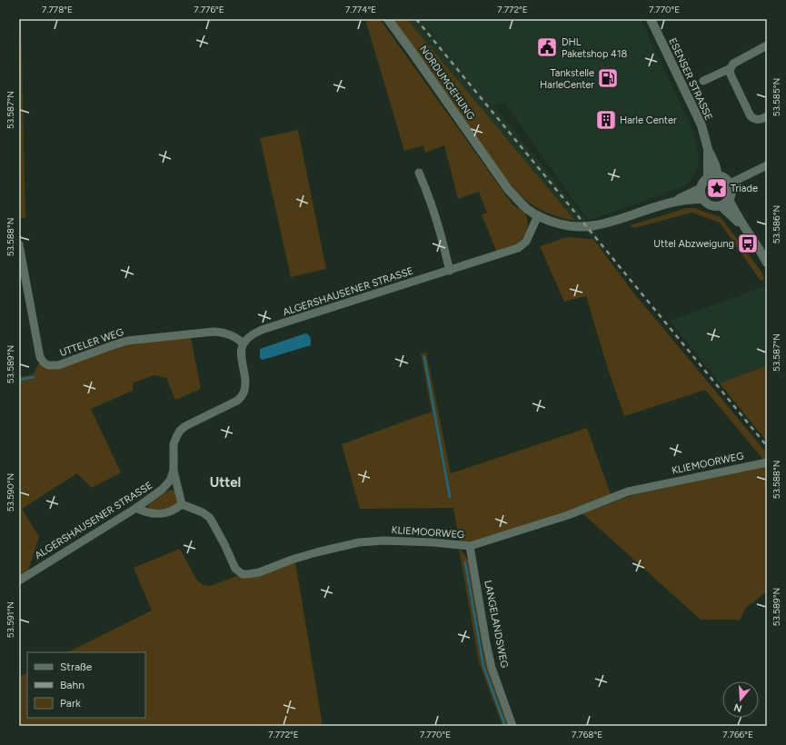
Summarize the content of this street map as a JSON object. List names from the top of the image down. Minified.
{"streets":{"main road":["ESENSER STRASSE","NORDUMGEHUNG"],"street":["ALGERSHAUSENER STRASSE","UTTELER WEG","KLIEMOORWEG","LANGELANDSWEG"]},"crossings":[["ESENSER STRASSE","NORDUMGEHUNG"],["NORDUMGEHUNG","ALGERSHAUSENER STRASSE"],["ALGERSHAUSENER STRASSE","UTTELER WEG"],["KLIEMOORWEG","LANGELANDSWEG"]],"districts":["Uttel"],"places":{"public building":["DHL Paketshop 418"],"fuel station":["Tankstelle HarleCenter"],"building":["Harle Center"],"place":["Triade"],"bus stop":["Uttel Abzweigung"]},"legend":["Straße","Bahn","Park"],"north":"bottom","coordinates":["7.778°E","7.776°E","7.774°E","7.772°E","7.770°E","53.585°N","53.587°N","53.586°N","53.588°N","53.589°N","53.590°N","53.591°N","7.768°E","7.766°E"]}
